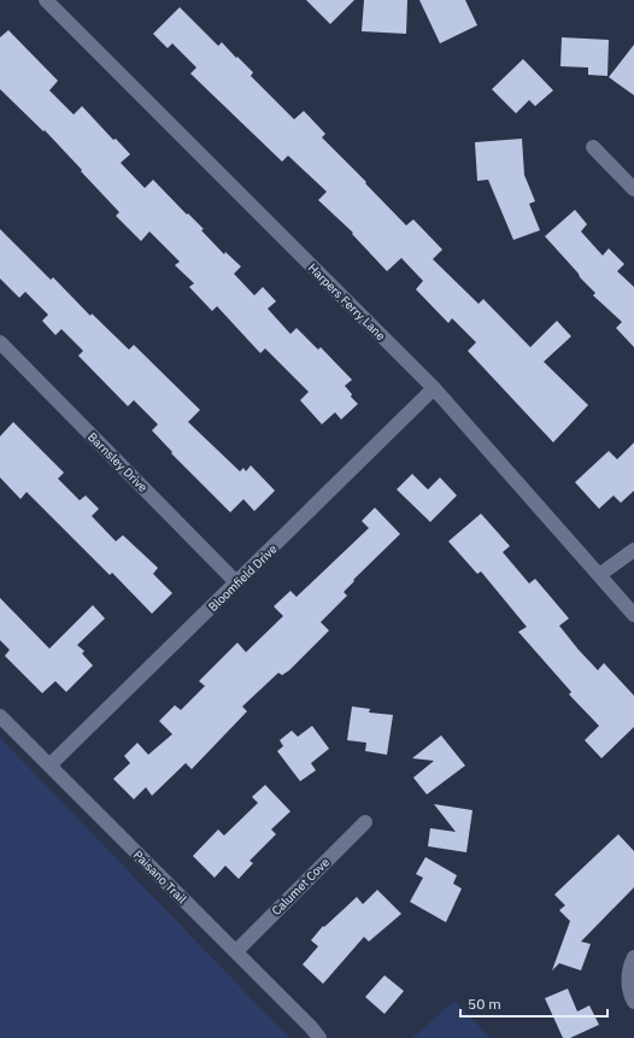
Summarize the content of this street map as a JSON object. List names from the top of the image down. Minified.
{"streets":{"street":["Harpers Ferry Lane","Barnsley Drive","Bloomfield Drive","Paisano Trail","Calumet Cove"]},"crossings":[["Harpers Ferry Lane","Bloomfield Drive"],["Barnsley Drive","Bloomfield Drive"],["Bloomfield Drive","Paisano Trail"],["Paisano Trail","Calumet Cove"]],"scale_bar":"50 m"}
